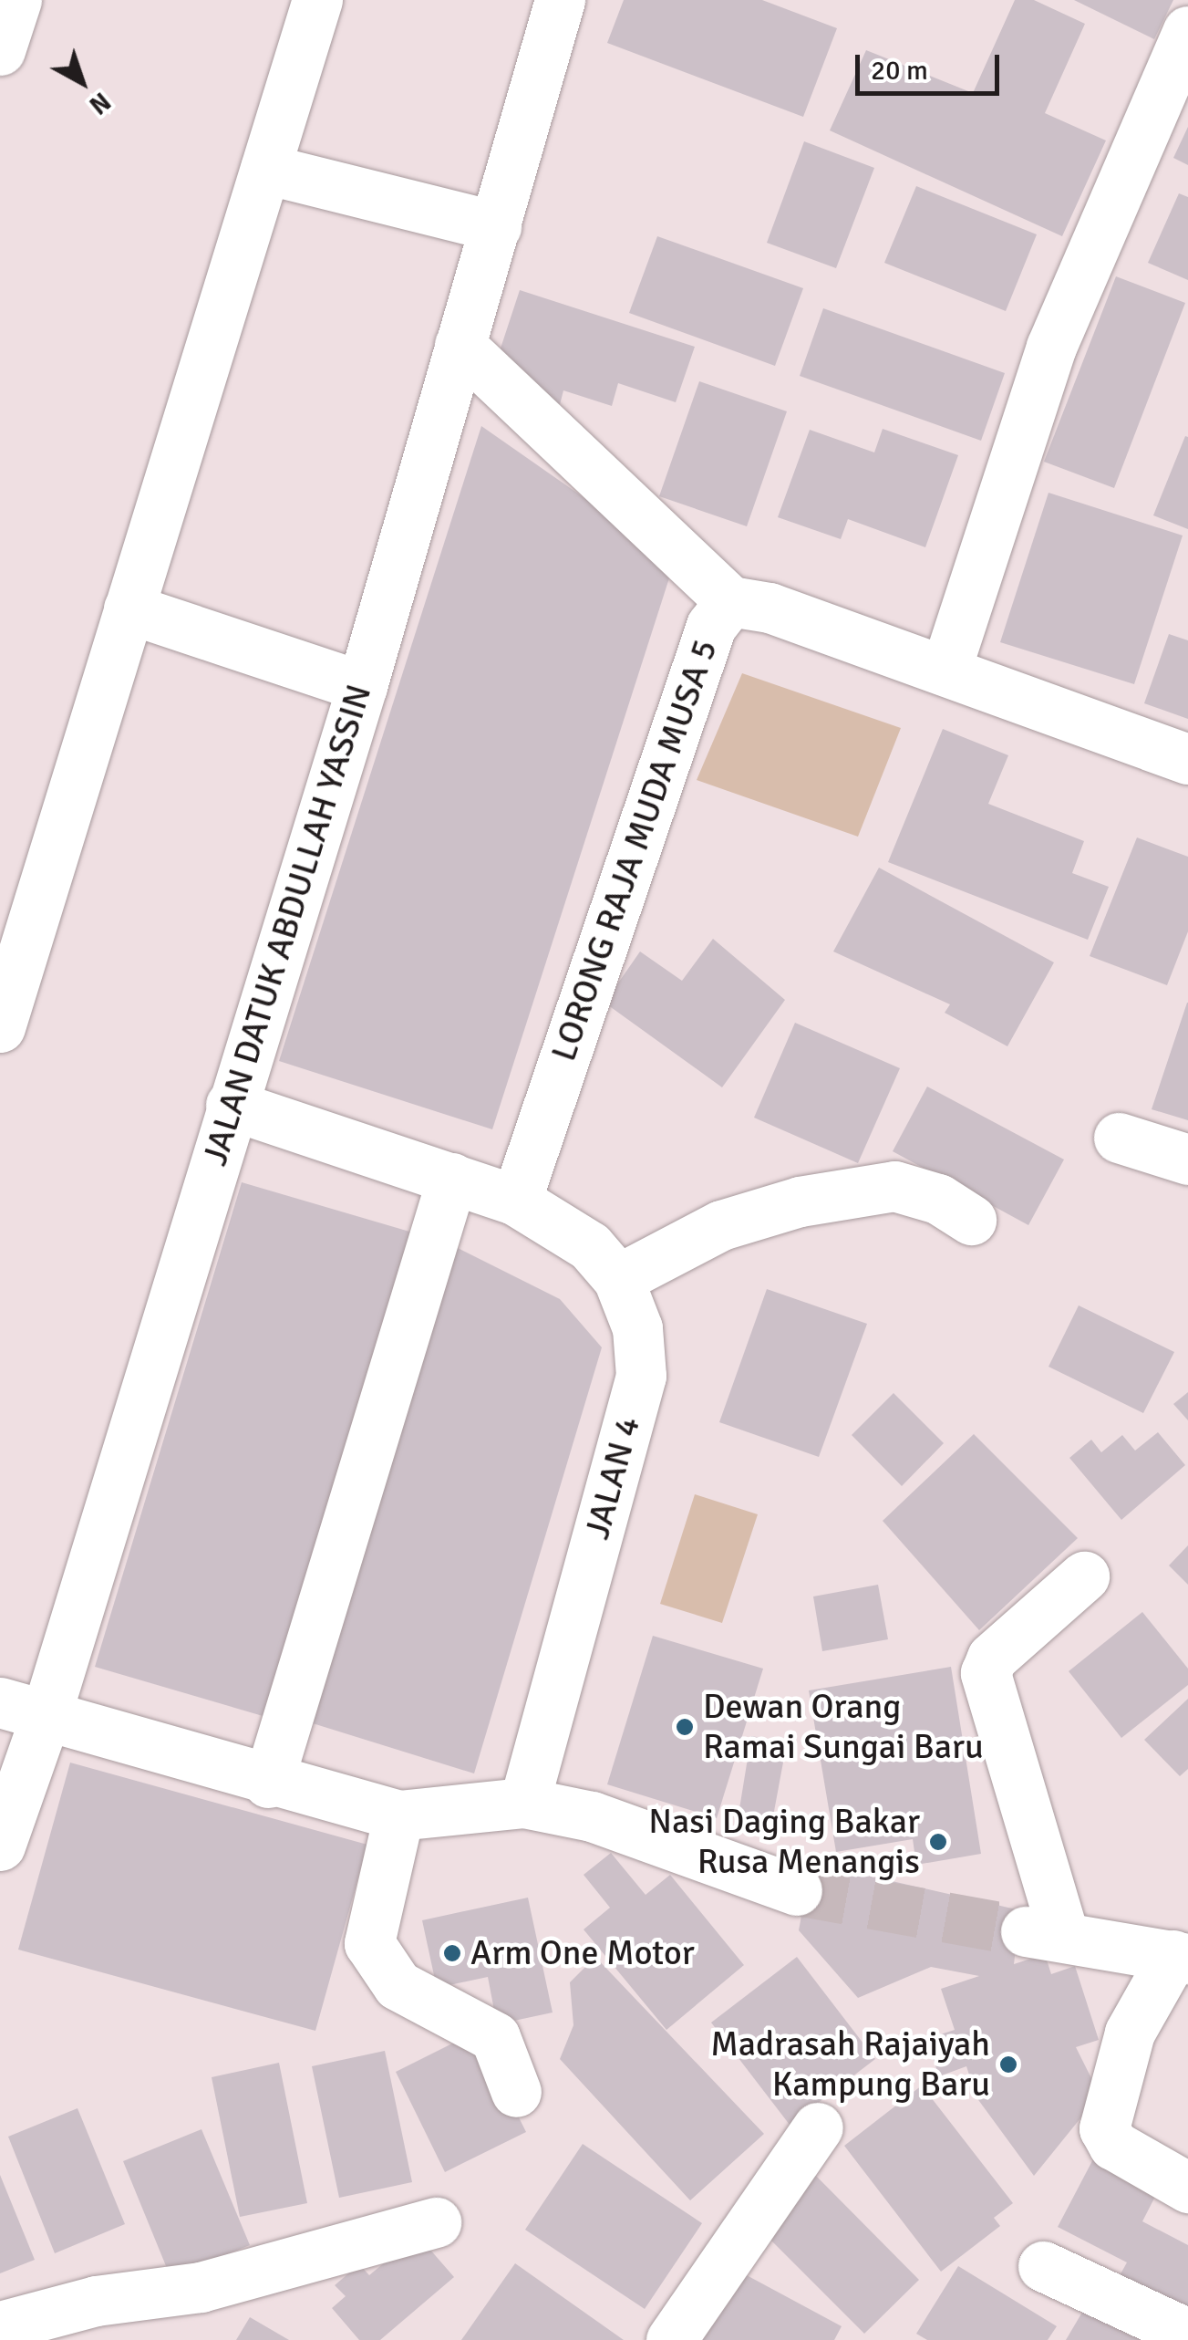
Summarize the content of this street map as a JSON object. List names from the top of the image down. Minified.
{"streets":{"street":["LORONG RAJA MUDA MUSA 5","JALAN DATUK ABDULLAH YASSIN","JALAN 4"]},"crossings":[["LORONG RAJA MUDA MUSA 5","JALAN 4"],["JALAN DATUK ABDULLAH YASSIN","JALAN 4"]],"places":["Dewan Orang Ramai Sungai Baru","Nasi Daging Bakar Rusa Menangis","Arm One Motor","Madrasah Rajaiyah Kampung Baru"],"scale_bar":"20 m","north":"bottom right"}
